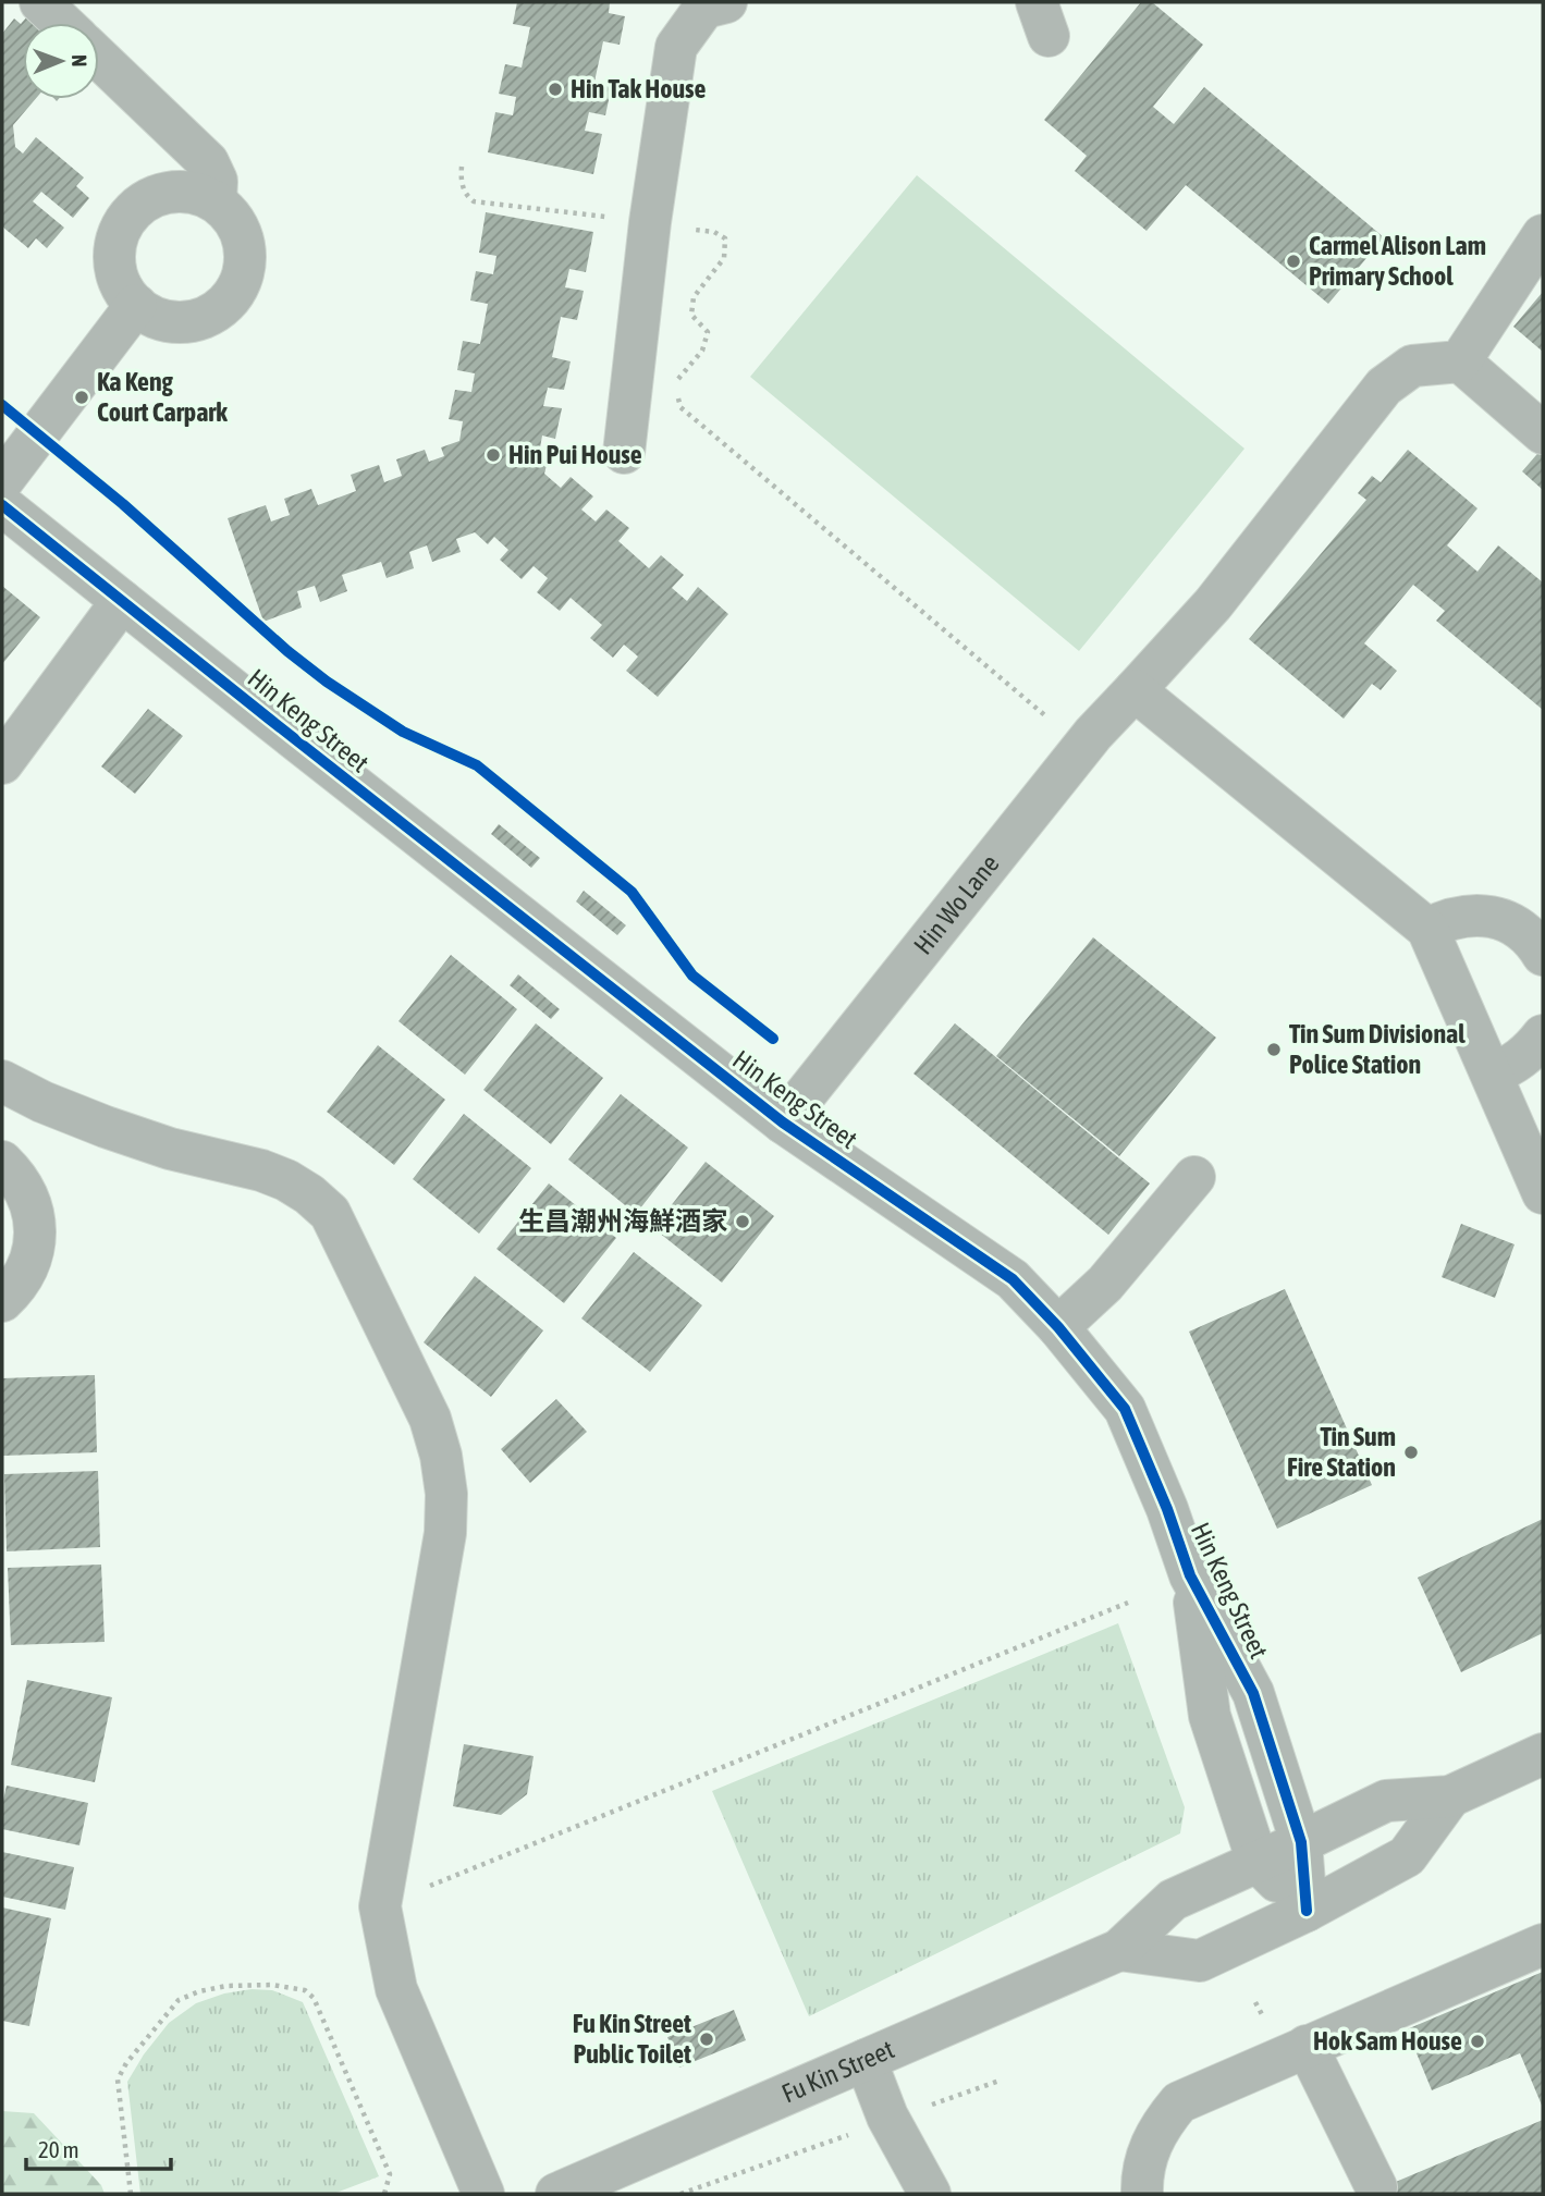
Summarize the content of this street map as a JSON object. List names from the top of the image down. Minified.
{"streets":{"street":["Hin Keng Street","Hin Wo Lane","Fu Kin Street"]},"crossings":[["Hin Keng Street","Hin Wo Lane"],["Hin Keng Street","Fu Kin Street"]],"places":["Hin Tak House","Carmel Alison Lam Primary School","Ka Keng Court Carpark","Hin Pui House","Tin Sum Divisional Police Station","生昌潮州海鮮酒家","Tin Sum Fire Station","Fu Kin Street Public Toilet","Hok Sam House"],"scale_bar":"20 m","north":"right"}
